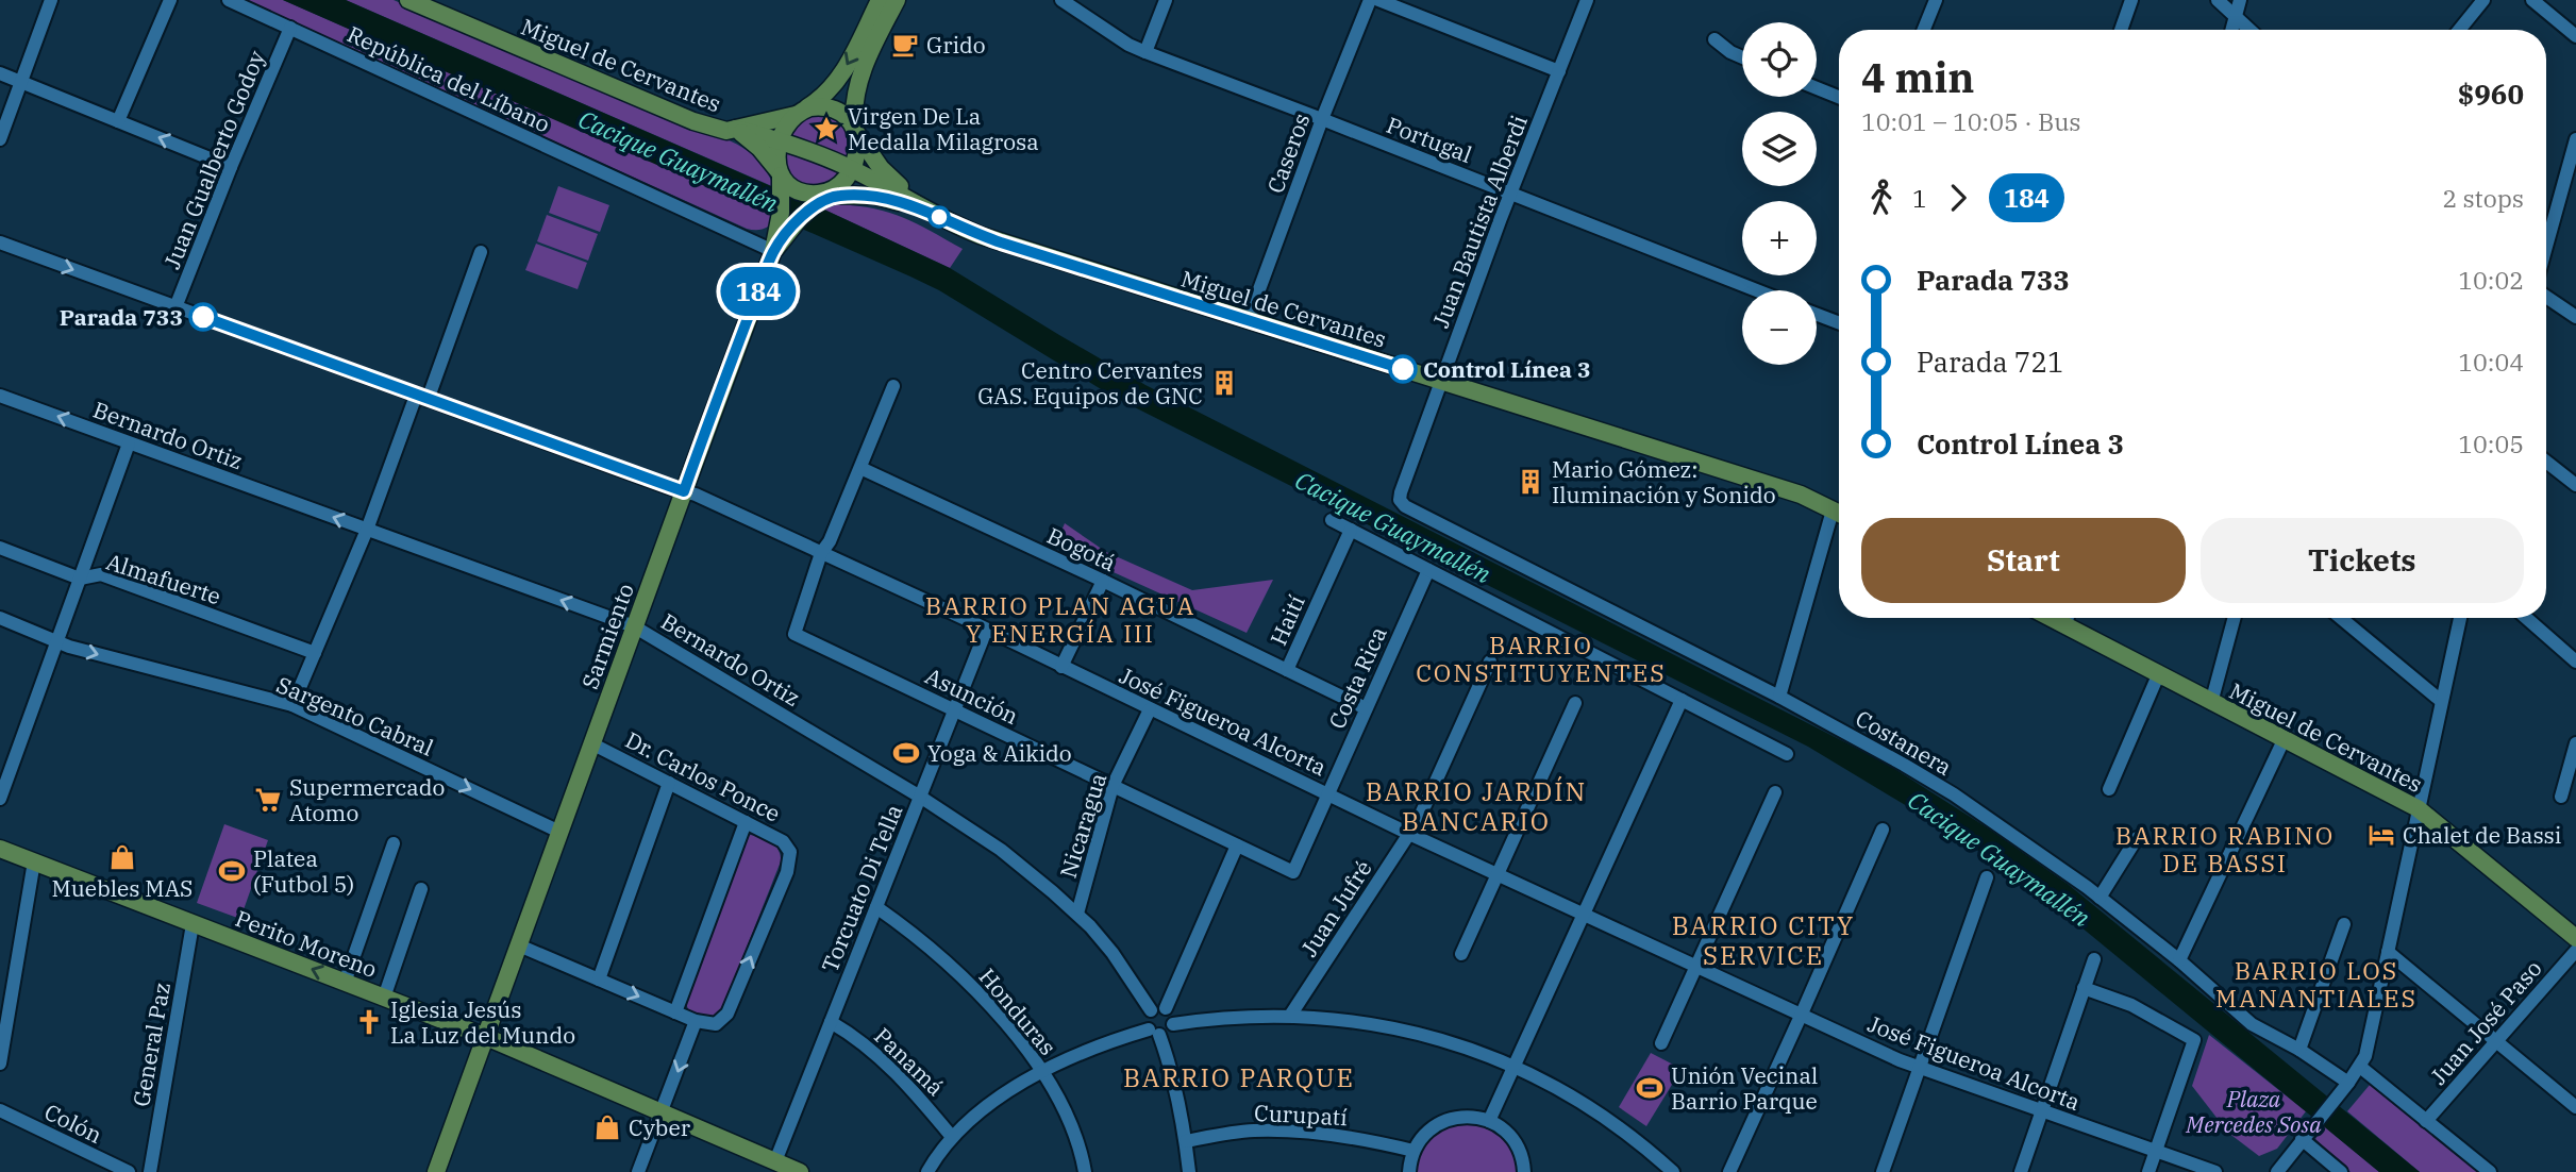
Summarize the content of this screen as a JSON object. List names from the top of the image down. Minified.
{"streets":{"main road":["Miguel de Cervantes","Sarmiento","Perito Moreno"],"street":["República del Líbano","Portugal","Caseros","Juan Gualberto Godoy","Juan Bautista Alberdi","Bernardo Ortiz","Bogotá","Almafuerte","Haití","Costa Rica","Asunción","Sargento Cabral","José Figueroa Alcorta","Costanera","Dr. Carlos Ponce","Nicaragua","Torcuato Di Tella","Juan Jufré","Honduras","Juan José Paso","General Paz","Panamá","Curupatí","Colón"]},"crossings":[["Miguel de Cervantes","Caseros"],["Miguel de Cervantes","Juan Bautista Alberdi"],["Miguel de Cervantes","Sarmiento"],["República del Líbano","Juan Gualberto Godoy"],["República del Líbano","Sarmiento"],["Portugal","Caseros"],["Portugal","Juan Bautista Alberdi"],["Juan Gualberto Godoy","José Figueroa Alcorta"],["Juan Bautista Alberdi","Costanera"],["Bernardo Ortiz","Sarmiento"],["Bernardo Ortiz","Nicaragua"],["Bernardo Ortiz","Torcuato Di Tella"],["Bogotá","Haití"],["Bogotá","Costa Rica"],["Sarmiento","Sargento Cabral"],["Sarmiento","José Figueroa Alcorta"],["Sarmiento","Dr. Carlos Ponce"],["Sarmiento","Perito Moreno"],["Costa Rica","Asunción"],["Costa Rica","José Figueroa Alcorta"],["Asunción","José Figueroa Alcorta"],["Asunción","Nicaragua"],["Asunción","Torcuato Di Tella"],["José Figueroa Alcorta","Nicaragua"],["José Figueroa Alcorta","Torcuato Di Tella"],["José Figueroa Alcorta","Juan Jufré"],["Torcuato Di Tella","Perito Moreno"],["Torcuato Di Tella","Honduras"],["Torcuato Di Tella","Panamá"],["Perito Moreno","General Paz"]],"one_way":["Bernardo Ortiz","Sargento Cabral"],"districts":["BARRIO PLAN AGUA Y ENERGÍA III","BARRIO CONSTITUYENTES","BARRIO JARDÍN BANCARIO","BARRIO RABINO DE BASSI","BARRIO CITY SERVICE","BARRIO LOS MANANTIALES","BARRIO PARQUE"],"water":["Cacique Guaymallén"],"parks":["Plaza Mercedes Sosa"],"places":{"cafe":["Grido"],"place":["Virgen De La Medalla Milagrosa"],"other":["Parada 733","Control Línea 3"],"building":["Centro Cervantes GAS. Equipos de GNC","Mario Gómez: Iluminación y Sonido"],"sports":["Yoga & Aikido","Platea (Futbol 5)","Unión Vecinal Barrio Parque"],"supermarket":["Supermercado Atomo"],"hotel":["Chalet de Bassi"],"shop":["Muebles MAS","Cyber"],"church":["Iglesia Jesús La Luz del Mundo"]},"lines":["bus line 184"],"page":{"on_map":"184","map_buttons":["+","−"],"heading":["4 min","10:01 – 10:05 · Bus","$960"],"legs":["1","184","2 stops"],"list":[{"name":"Parada 733","value":"10:02"},{"name":"Parada 721","value":"10:04"},{"name":"Control Línea 3","value":"10:05"}],"buttons":["Start","Tickets"]}}
